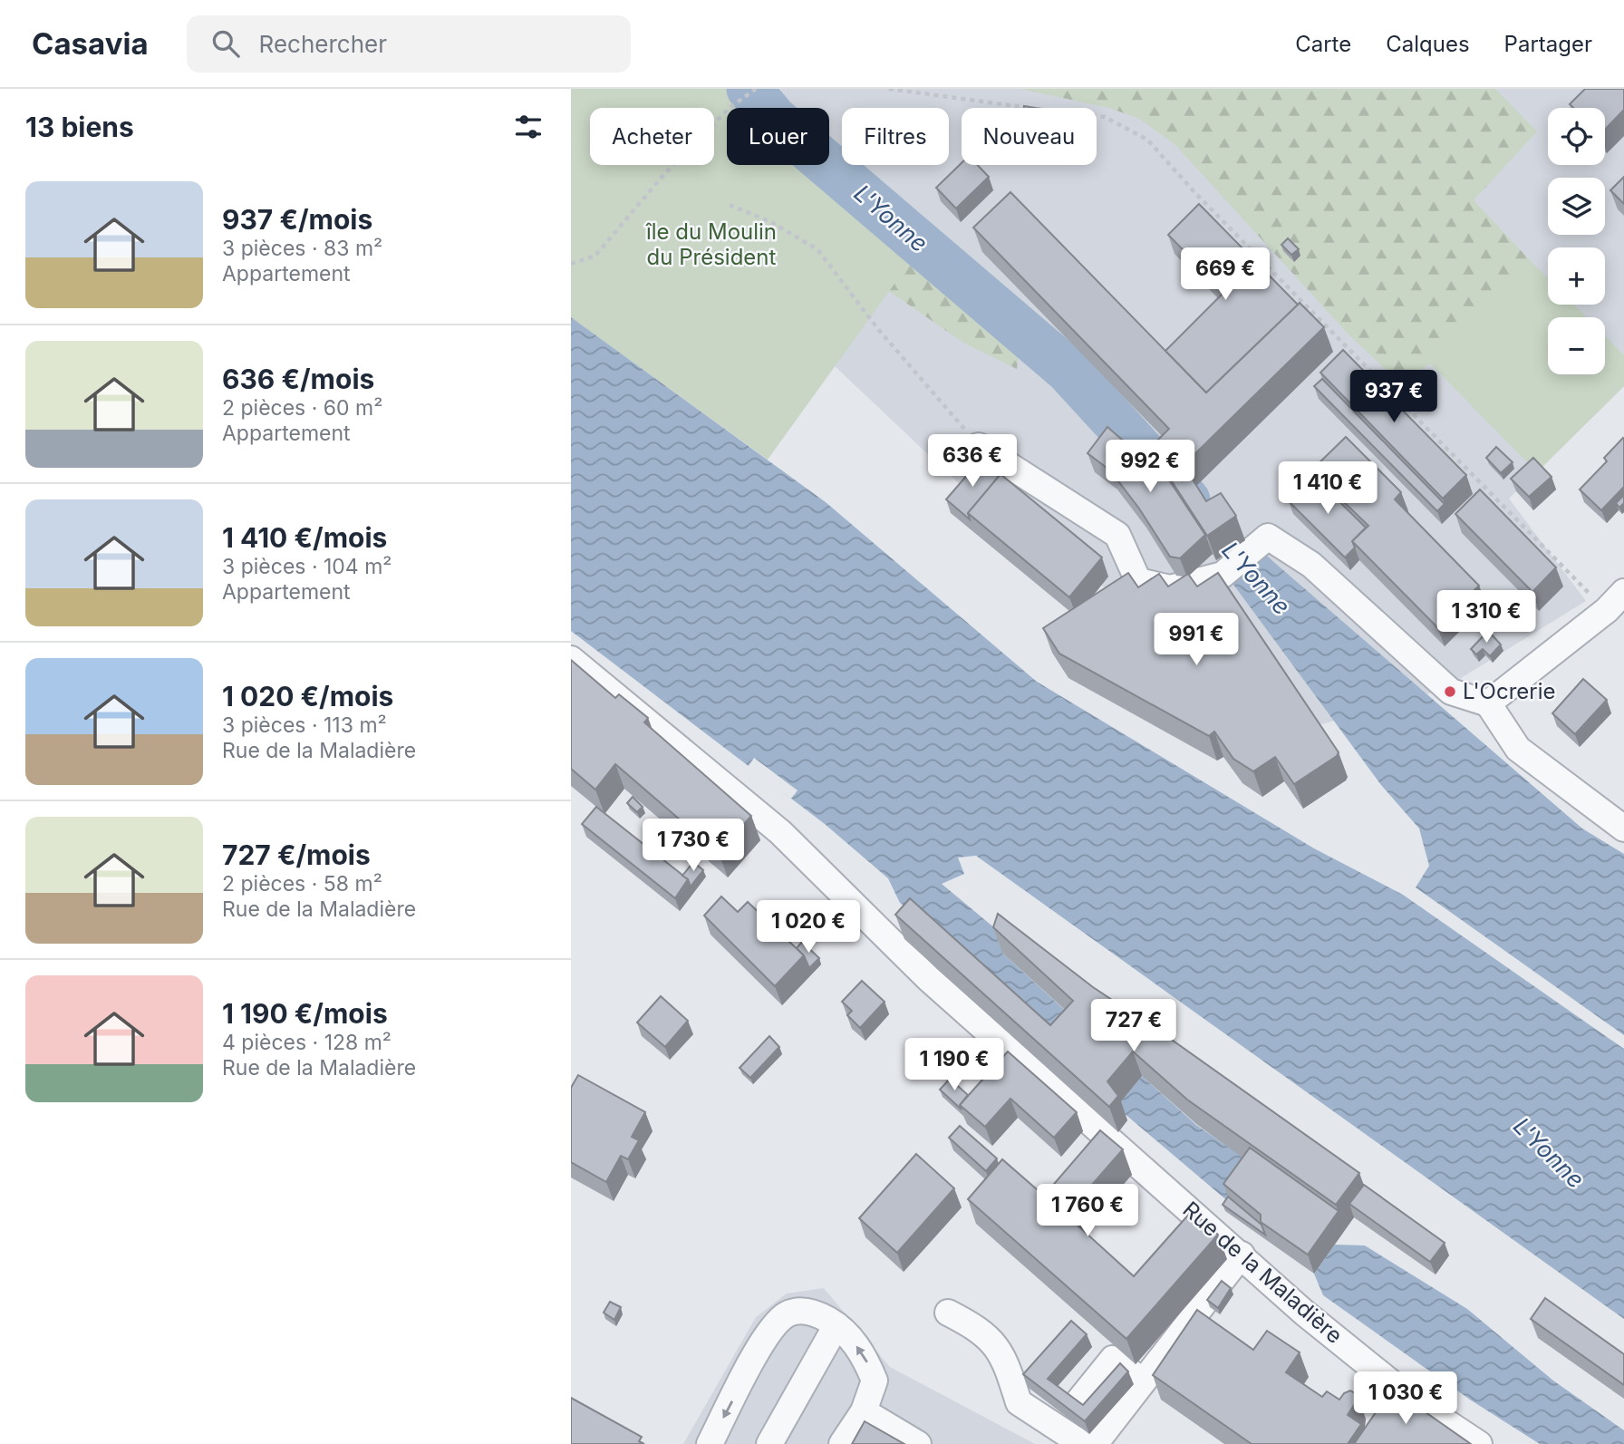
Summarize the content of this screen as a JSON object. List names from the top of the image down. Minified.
{"streets":{"street":["Rue de la Maladière"]},"water":["L'Yonne"],"parks":["île du Moulin du Président"],"places":["L'Ocrerie"],"page":{"header":"Casavia","search":"Rechercher","nav":["Carte","Calques","Partager"],"heading":"13 biens","map_buttons":["+","−"],"chip":["Acheter","Louer","Filtres","Nouveau"],"list":[{"name":"937 €/mois","note":"3 pièces · 83 m² · Appartement"},{"name":"636 €/mois","note":"2 pièces · 60 m² · Appartement"},{"name":"1 410 €/mois","note":"3 pièces · 104 m² · Appartement"},{"name":"1 020 €/mois","note":"3 pièces · 113 m² · Rue de la Maladière"},{"name":"727 €/mois","note":"2 pièces · 58 m² · Rue de la Maladière"},{"name":"1 190 €/mois","note":"4 pièces · 128 m² · Rue de la Maladière"}],"price":["669 €","937 €","636 €","992 €","1 410 €","1 310 €","991 €","1 730 €","1 020 €","727 €","1 190 €","1 760 €","1 030 €"]}}
